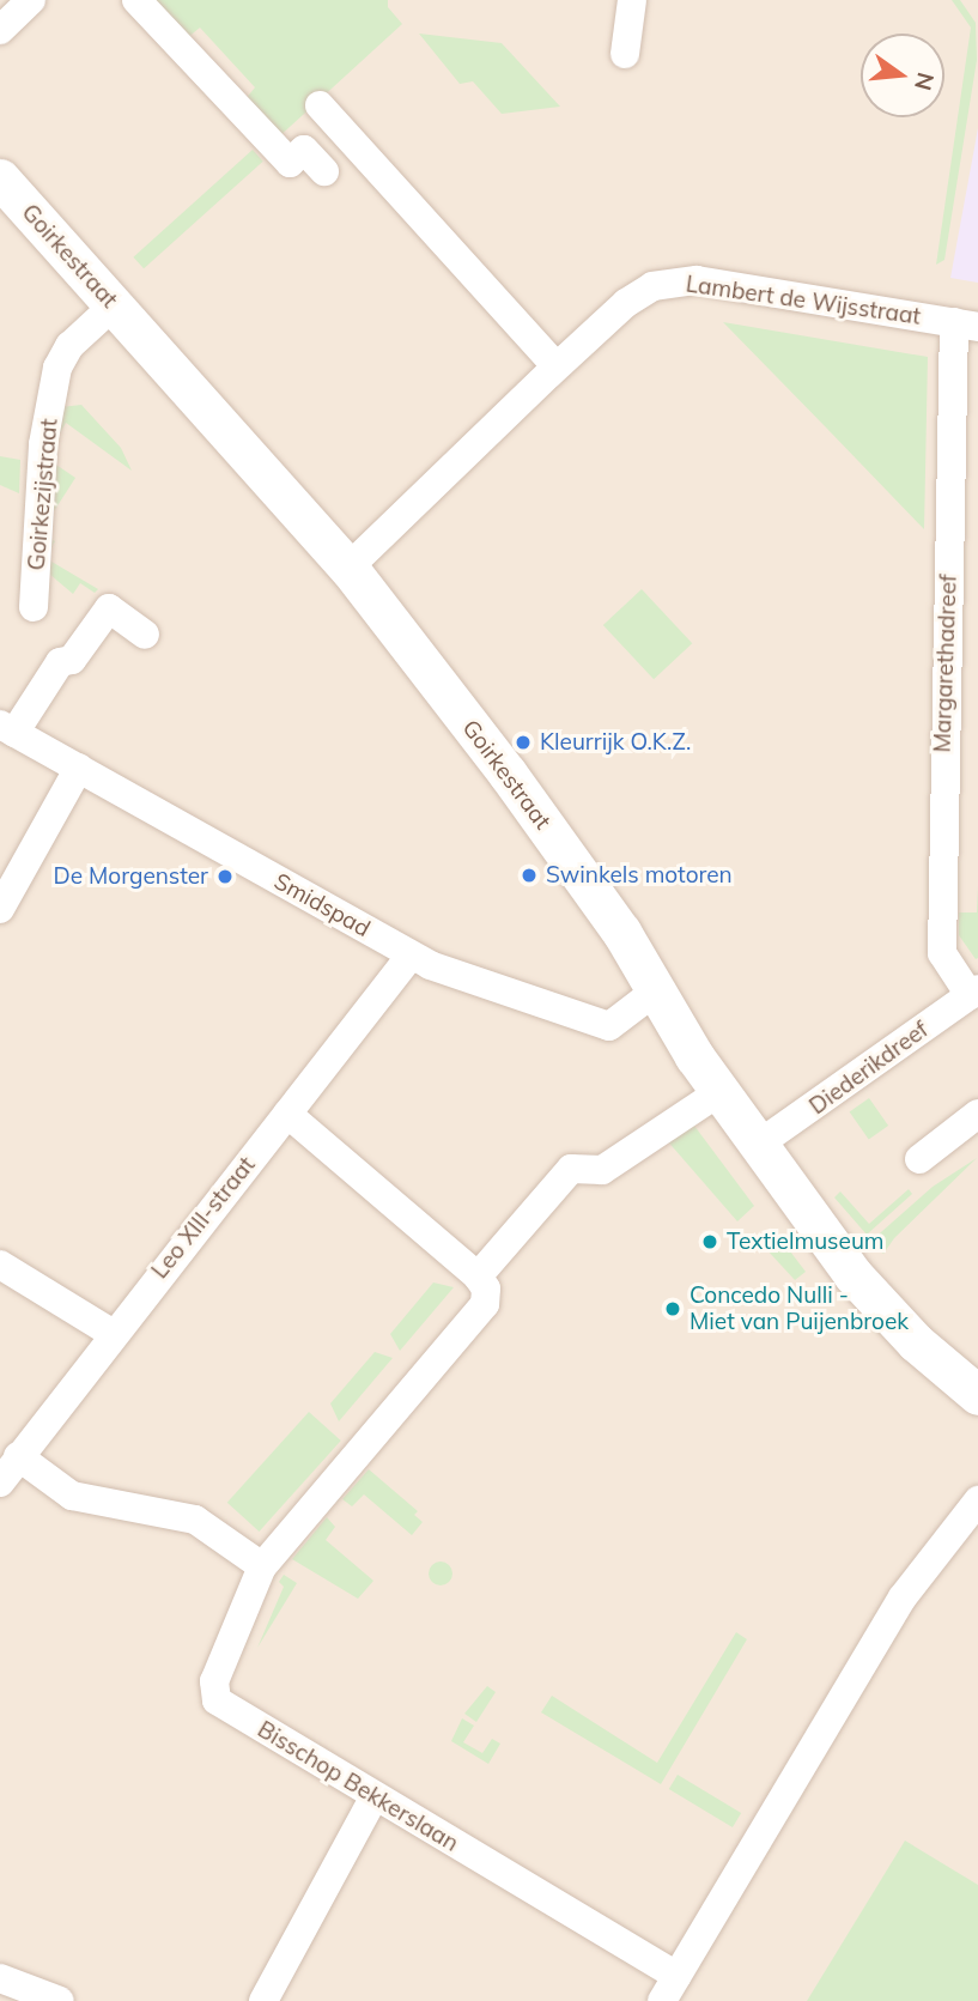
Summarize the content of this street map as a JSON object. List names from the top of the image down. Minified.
{"streets":{"street":["Goirkestraat","Lambert de Wijsstraat","Goirkezijstraat","Margarethadreef","Smidspad","Diederikdreef","Leo XIII-straat","Bisschop Bekkerslaan"]},"crossings":[["Goirkestraat","Lambert de Wijsstraat"],["Goirkestraat","Goirkezijstraat"],["Goirkestraat","Smidspad"],["Goirkestraat","Diederikdreef"],["Lambert de Wijsstraat","Margarethadreef"],["Margarethadreef","Diederikdreef"],["Smidspad","Leo XIII-straat"]],"places":["Kleurrijk O.K.Z.","Swinkels motoren","De Morgenster","Textielmuseum","Concedo Nulli - Miet van Puijenbroek"],"north":"right"}
